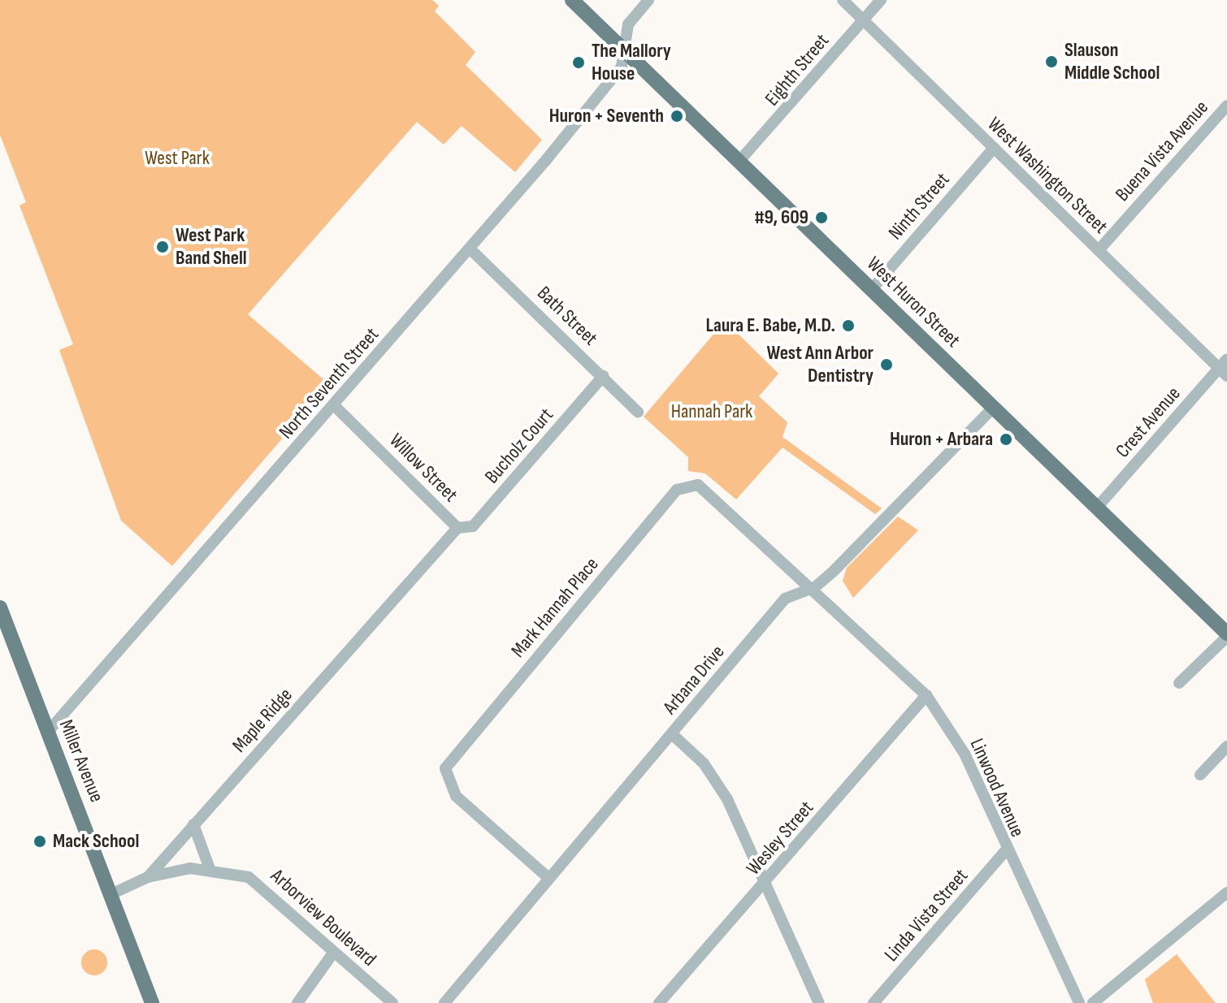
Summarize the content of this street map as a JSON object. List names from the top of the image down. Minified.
{"streets":{"main road":["West Huron Street","Miller Avenue"],"street":["Eighth Street","Buena Vista Avenue","West Washington Street","Ninth Street","Bath Street","North Seventh Street","Crest Avenue","Bucholz Court","Willow Street","Mark Hannah Place","Arbana Drive","Maple Ridge","Linwood Avenue","Wesley Street","Linda Vista Street","Arborview Boulevard"]},"crossings":[["Eighth Street","West Washington Street"],["Eighth Street","West Huron Street"],["Buena Vista Avenue","West Washington Street"],["West Washington Street","Ninth Street"],["West Washington Street","Crest Avenue"],["Ninth Street","West Huron Street"],["West Huron Street","North Seventh Street"],["West Huron Street","Crest Avenue"],["West Huron Street","Arbana Drive"],["Bath Street","North Seventh Street"],["Bath Street","Bucholz Court"],["North Seventh Street","Willow Street"],["North Seventh Street","Miller Avenue"],["Bucholz Court","Willow Street"],["Willow Street","Maple Ridge"],["Mark Hannah Place","Arbana Drive"],["Mark Hannah Place","Linwood Avenue"],["Arbana Drive","Linwood Avenue"],["Linwood Avenue","Wesley Street"],["Linwood Avenue","Linda Vista Street"]],"parks":["West Park","Hannah Park"],"places":["Slauson Middle School","The Mallory House","Huron + Seventh","#9, 609","West Park Band Shell","Laura E. Babe, M.D.","West Ann Arbor Dentistry","Huron + Arbara","Mack School"]}
